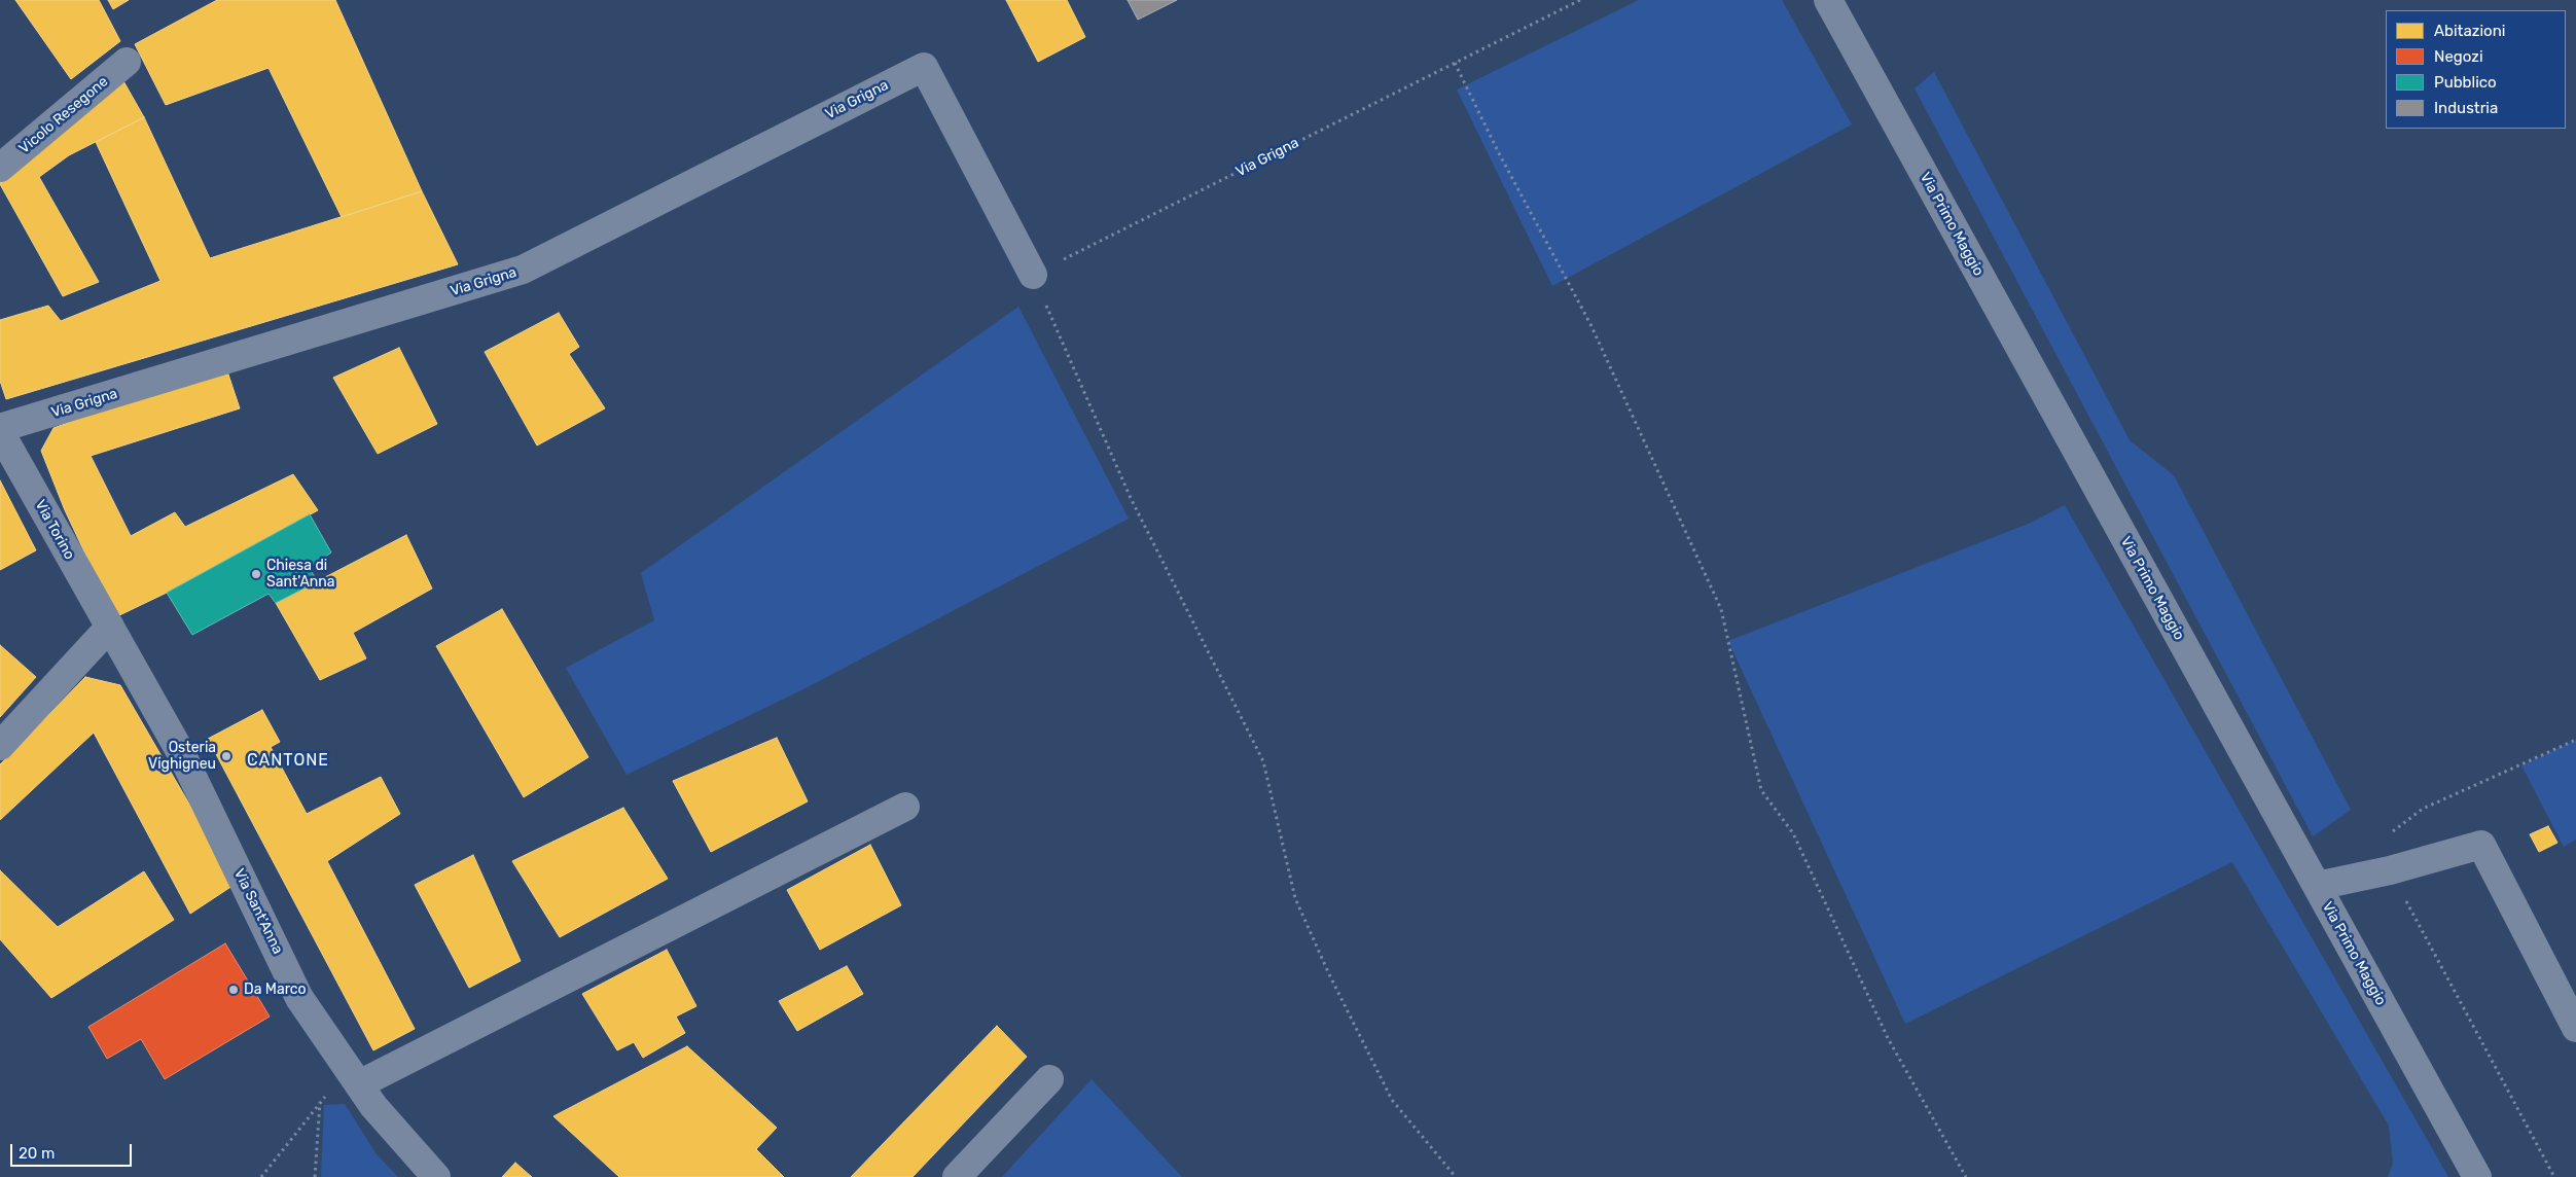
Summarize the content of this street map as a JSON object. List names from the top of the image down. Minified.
{"streets":{"street":["Via Grigna","Vicolo Resegone","Via Primo Maggio","Via Torino","Via Sant'Anna"]},"crossings":[["Via Torino","Via Sant'Anna"]],"districts":["CANTONE"],"places":["Chiesa di Sant'Anna","Osteria Vighigneu","Da Marco"],"legend":["Abitazioni","Negozi","Pubblico","Industria"],"scale_bar":"20 m"}
